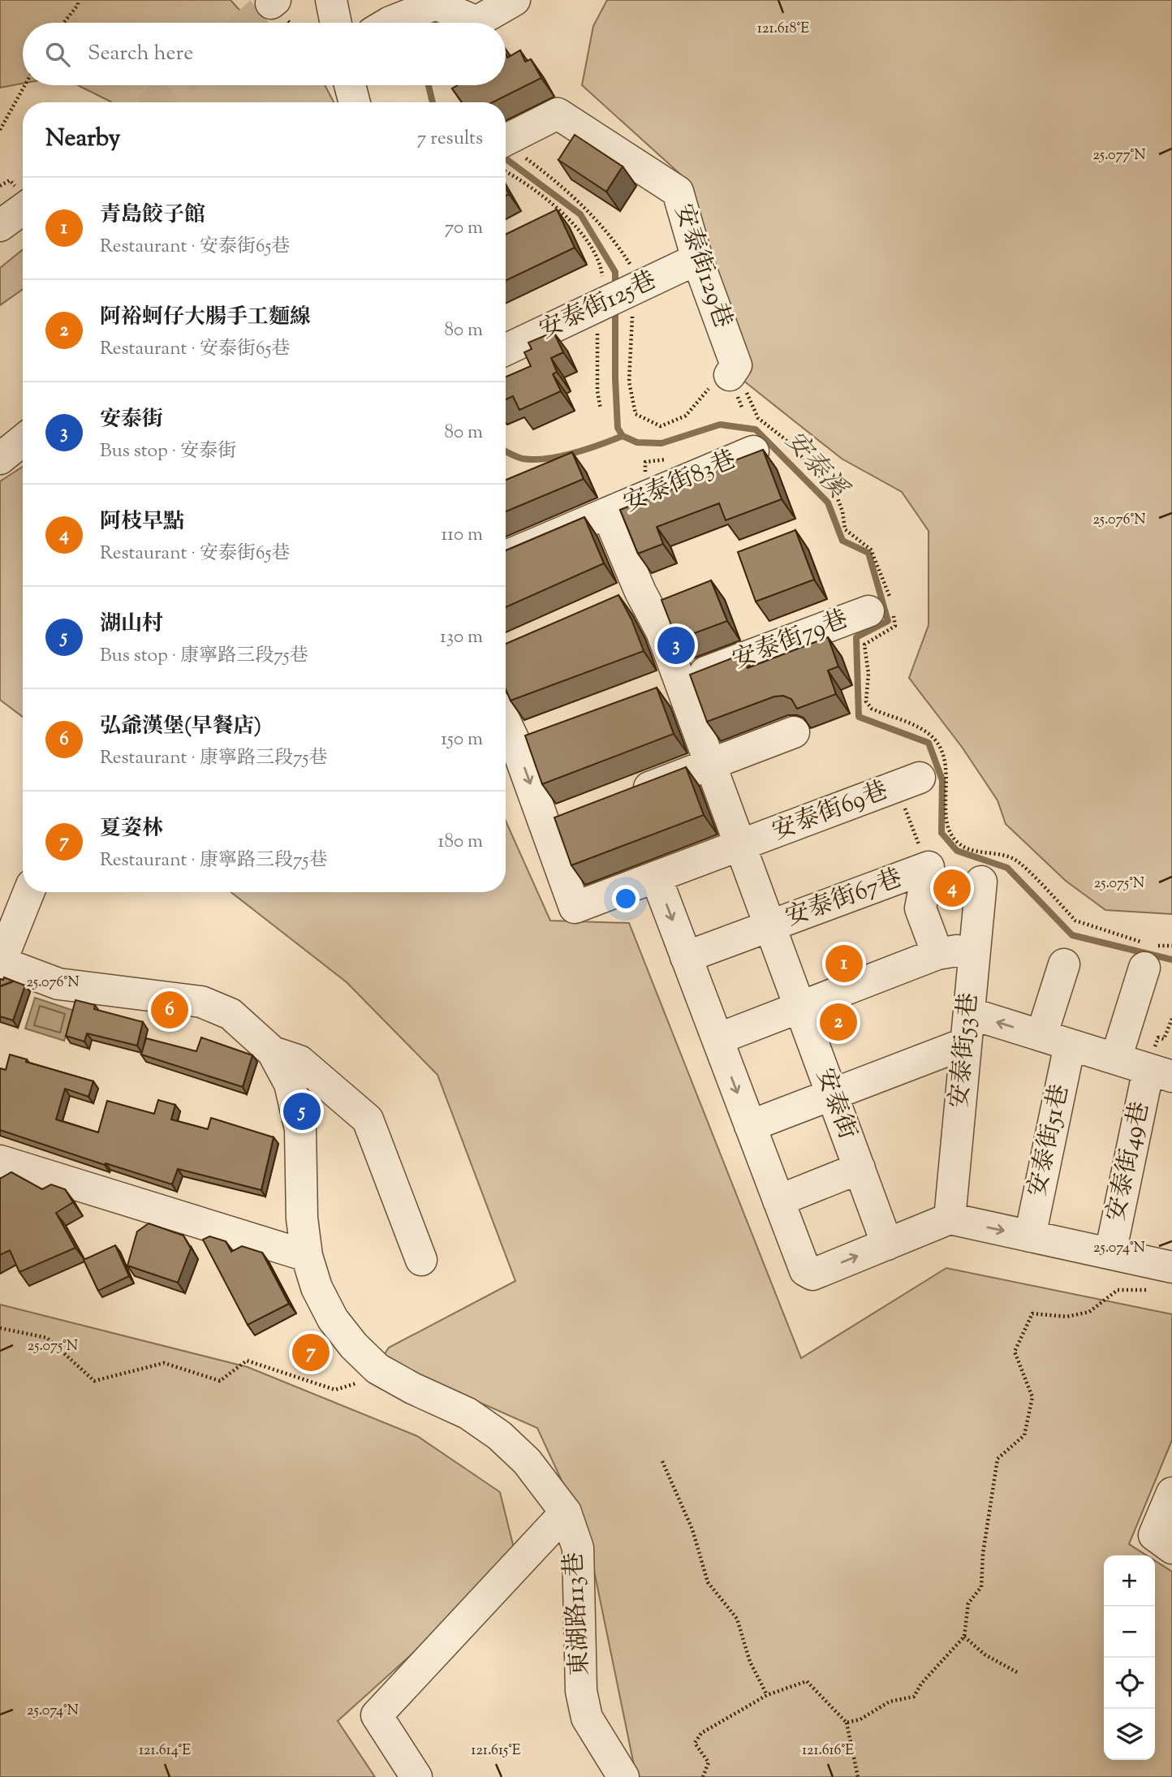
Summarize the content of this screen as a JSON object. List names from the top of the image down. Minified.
{"streets":{"street":["安泰街129巷","安泰街125巷","安泰街83巷","安泰街79巷","安泰街69巷","安泰街67巷","安泰街53巷","安泰街","安泰街51巷","安泰街49巷","東湖路113巷"]},"crossings":[["安泰街129巷","安泰街125巷"],["安泰街83巷","安泰街"],["安泰街79巷","安泰街"],["安泰街69巷","安泰街"],["安泰街67巷","安泰街"]],"water":["安泰溪"],"page":{"search":"Search here","heading":["Nearby","7 results"],"list":[{"mark":"1","name":"青島餃子館","note":"Restaurant · 安泰街65巷","value":"70 m"},{"mark":"2","name":"阿裕蚵仔大腸手工麵線","note":"Restaurant · 安泰街65巷","value":"80 m"},{"mark":"3","name":"安泰街","note":"Bus stop · 安泰街","value":"80 m"},{"mark":"4","name":"阿枝早點","note":"Restaurant · 安泰街65巷","value":"110 m"},{"mark":"5","name":"湖山村","note":"Bus stop · 康寧路三段75巷","value":"130 m"},{"mark":"6","name":"弘爺漢堡(早餐店)","note":"Restaurant · 康寧路三段75巷","value":"150 m"},{"mark":"7","name":"夏姿林","note":"Restaurant · 康寧路三段75巷","value":"180 m"}],"pins":["3","4","1","6","2","5","7"],"map_buttons":["+","−"]},"coordinates":["121.618°E","25.077°N","25.076°N","25.075°N","25.074°N","121.614°E","121.615°E","121.616°E"]}
